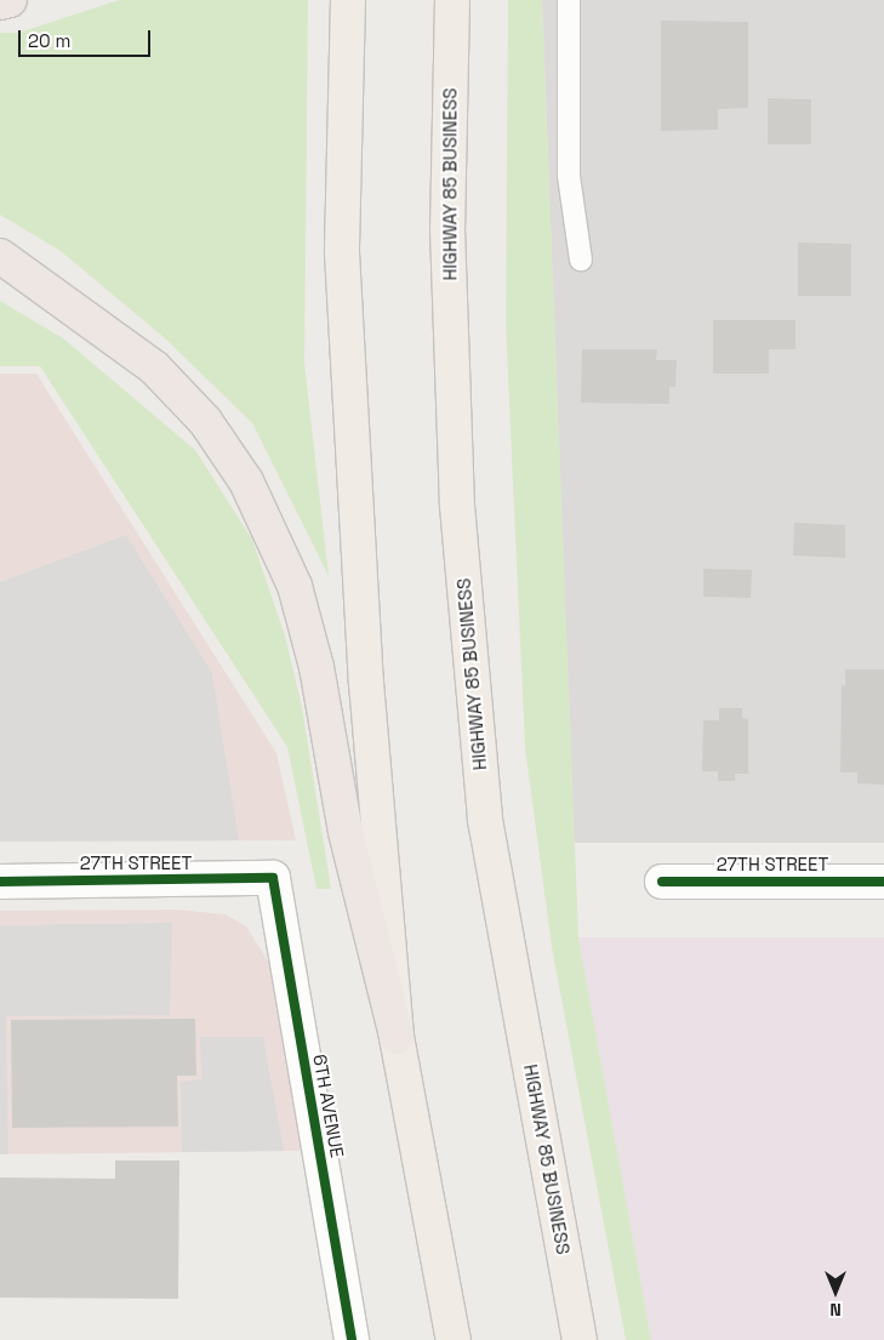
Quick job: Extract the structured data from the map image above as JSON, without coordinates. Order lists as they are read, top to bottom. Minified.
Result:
{"streets":{"main road":["HIGHWAY 85 BUSINESS"],"street":["27TH STREET","6TH AVENUE"]},"crossings":[["27TH STREET","6TH AVENUE"]],"scale_bar":"20 m","north":"bottom"}
